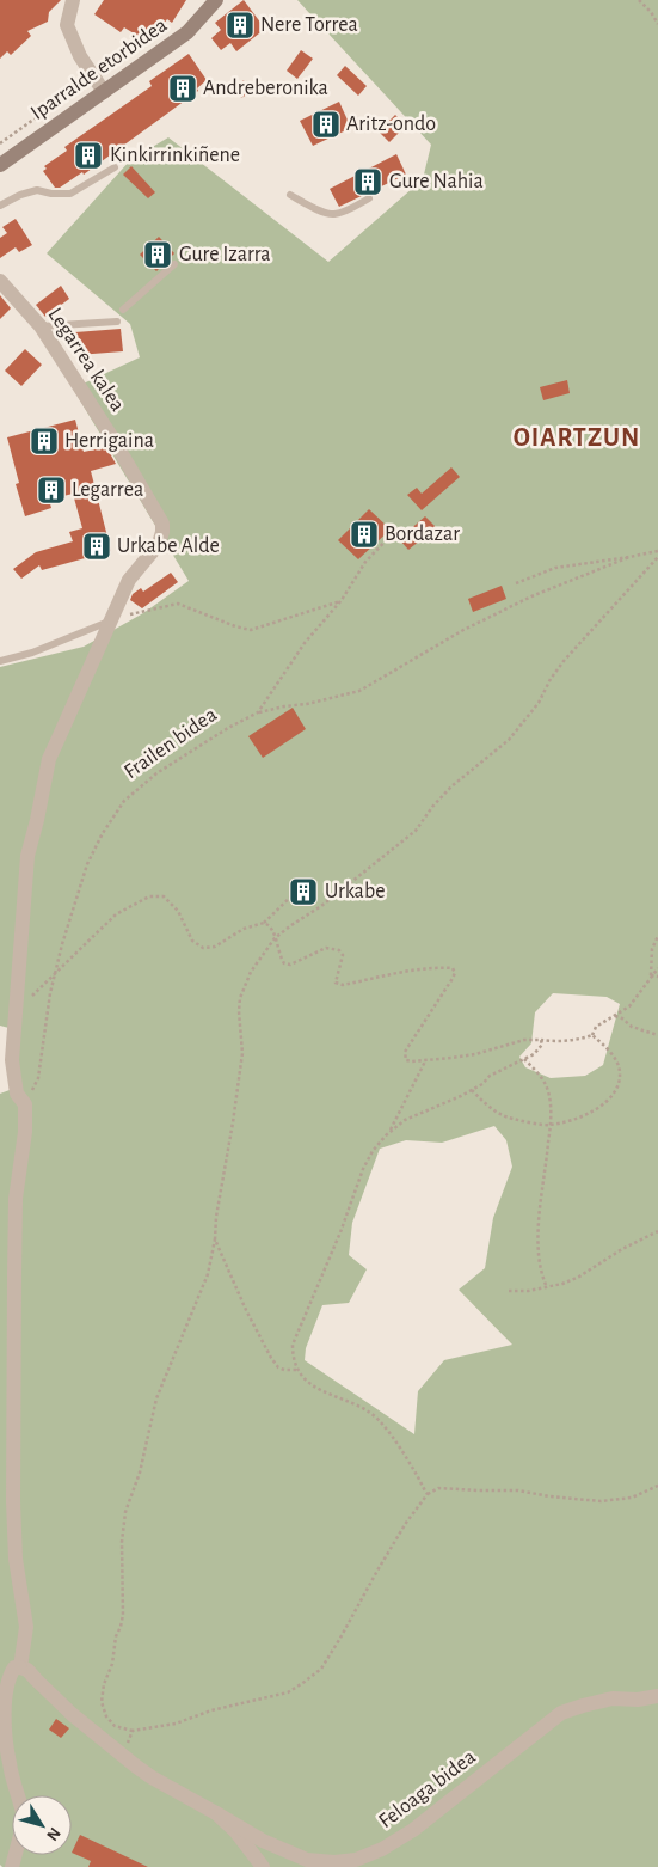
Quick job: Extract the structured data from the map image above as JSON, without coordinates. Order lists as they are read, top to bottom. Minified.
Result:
{"streets":{"main road":["Iparralde etorbidea"],"street":["Legarrea kalea","Feloaga bidea"],"path":["Frailen bidea"]},"districts":["OIARTZUN"],"places":{"building":["Nere Torrea","Andreberonika","Aritz-ondo","Kinkirrinkiñene","Gure Nahia","Gure Izarra","Herrigaina","Legarrea","Bordazar","Urkabe Alde","Urkabe"]},"north":"bottom right"}
